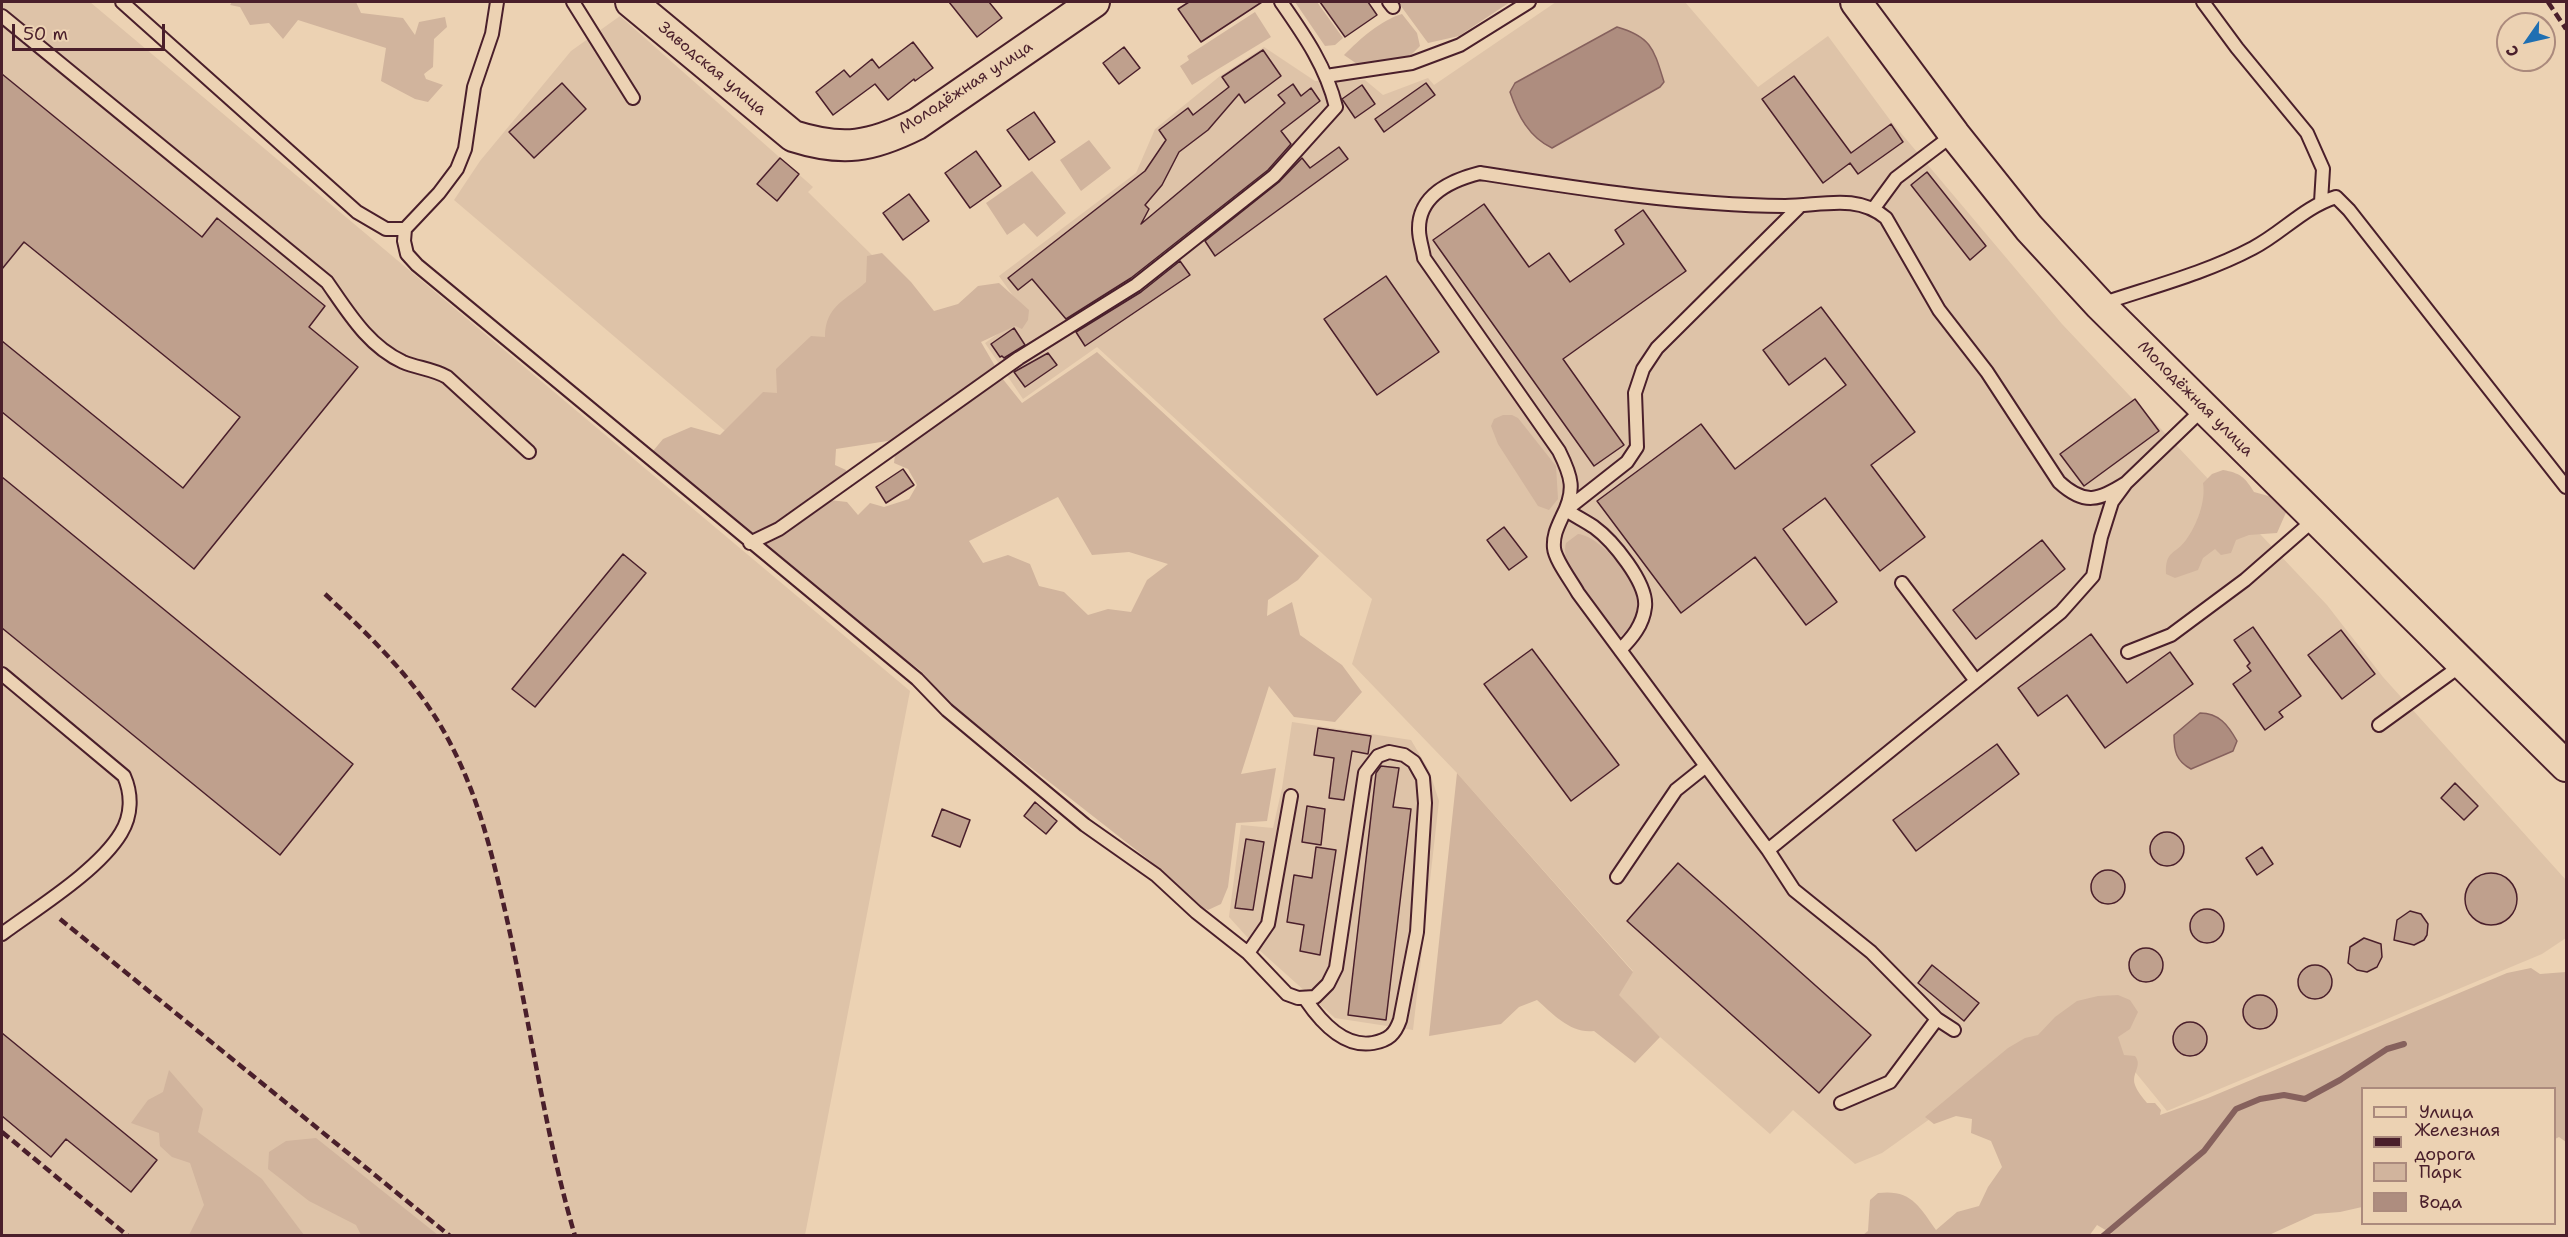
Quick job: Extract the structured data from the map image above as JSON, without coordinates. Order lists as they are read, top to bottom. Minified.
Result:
{"streets":{"street":["Заводская улица","Молодёжная улица"]},"crossings":[["Заводская улица","Молодёжная улица"]],"legend":["Улица","Железная дорога","Парк","Вода"],"scale_bar":"50 m","north":"bottom left"}
